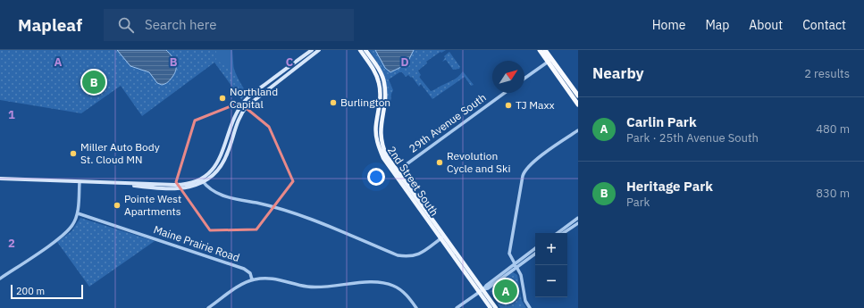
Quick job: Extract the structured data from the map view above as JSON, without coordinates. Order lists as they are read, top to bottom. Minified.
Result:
{"streets":{"main road":["2nd Street South"],"street":["29th Avenue South","Maine Prairie Road"]},"crossings":[["29th Avenue South","2nd Street South"]],"places":["Northland Capital","Burlington","TJ Maxx","Miller Auto Body St. Cloud MN","Revolution Cycle and Ski","Pointe West Apartments"],"scale_bar":"200 m","north":"top right","page":{"header":"Mapleaf","search":"Search here","nav":["Home","Map","About","Contact"],"heading":["Nearby","2 results"],"pins":["B","A"],"list":[{"mark":"A","name":"Carlin Park","note":"Park · 25th Avenue South","value":"480 m"},{"mark":"B","name":"Heritage Park","note":"Park","value":"830 m"}],"map_buttons":["+","−"],"scale":"200 m"},"grid":{"columns":["A","B","C","D"],"rows":["1","2"]}}
